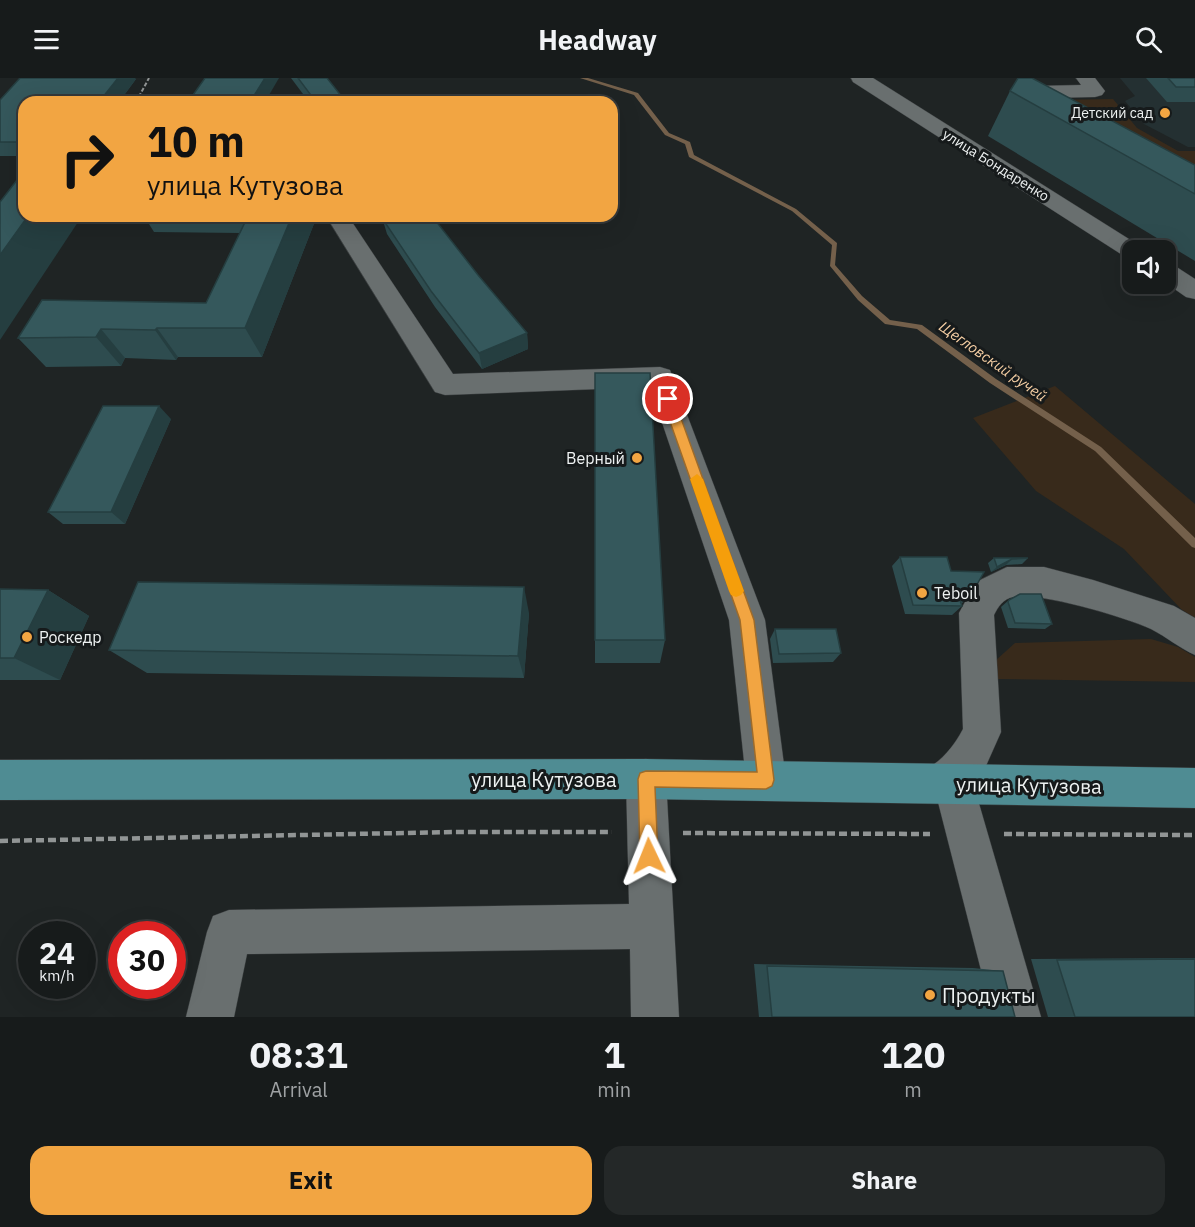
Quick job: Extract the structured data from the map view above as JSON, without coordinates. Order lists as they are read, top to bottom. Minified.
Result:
{"streets":{"main road":["улица Кутузова"],"street":["улица Бондаренко"]},"water":["Щегловский ручей"],"places":["Детский сад","Верный","Teboil","Роскедр","Продукты"],"page":{"header":"Headway","turn":["10 m","улица Кутузова"],"speed":"24 km/h","limit":"30","eta":["08:31","Arrival","1","min","120","m"],"buttons":["Exit","Share"]}}
